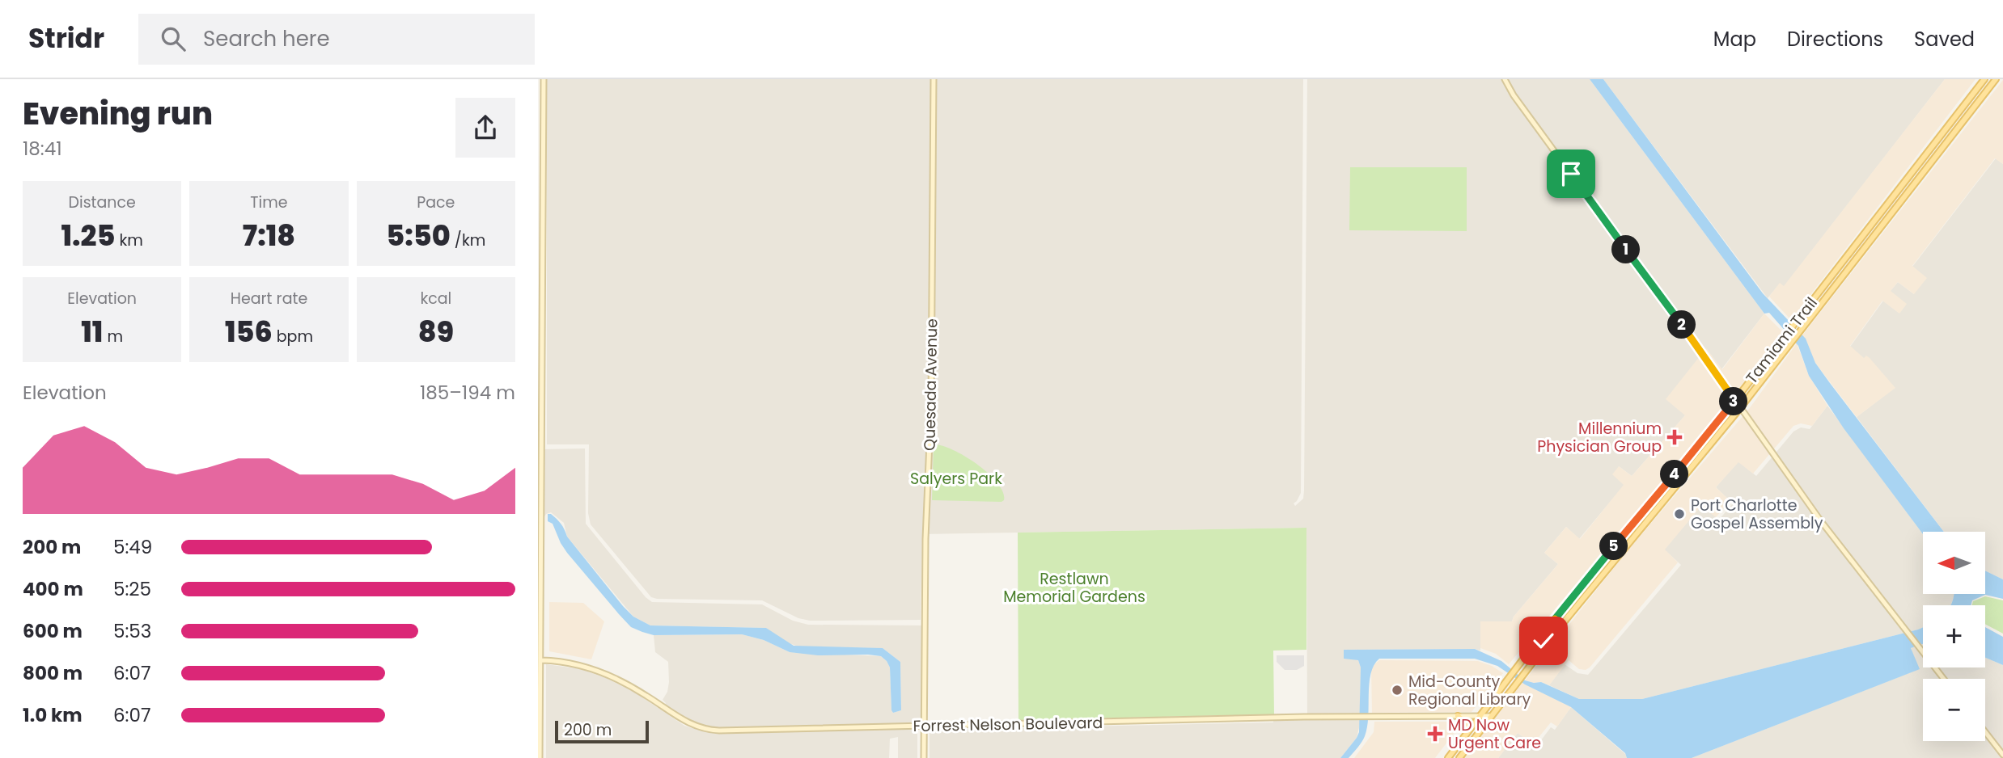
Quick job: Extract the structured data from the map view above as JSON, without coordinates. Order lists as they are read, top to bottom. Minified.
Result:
{"streets":{"main road":["Tamiami Trail"],"street":["Quesada Avenue","Forrest Nelson Boulevard"]},"crossings":[["Tamiami Trail","Forrest Nelson Boulevard"],["Quesada Avenue","Forrest Nelson Boulevard"]],"parks":["Salyers Park","Restlawn Memorial Gardens"],"places":{"health":["Millennium Physician Group","MD Now Urgent Care"],"other":["Port Charlotte Gospel Assembly","Mid-County Regional Library"]},"scale_bar":"200 m","north":"left","page":{"header":"Stridr","search":"Search here","nav":["Map","Directions","Saved"],"heading":["Evening run","18:41"],"stats":[["Distance","1.25 km"],["Time","7:18"],["Pace","5:50 /km"],["Elevation","11 m"],["Heart rate","156 bpm"],["kcal","89"]],"pins":["1","2","3","4","5"],"chart":["Elevation","185–194 m"],"list":[{"name":"200 m","note":"5:49"},{"name":"400 m","note":"5:25"},{"name":"600 m","note":"5:53"},{"name":"800 m","note":"6:07"},{"name":"1.0 km","note":"6:07"}],"map_buttons":["+","−"],"scale":"200 m"}}
